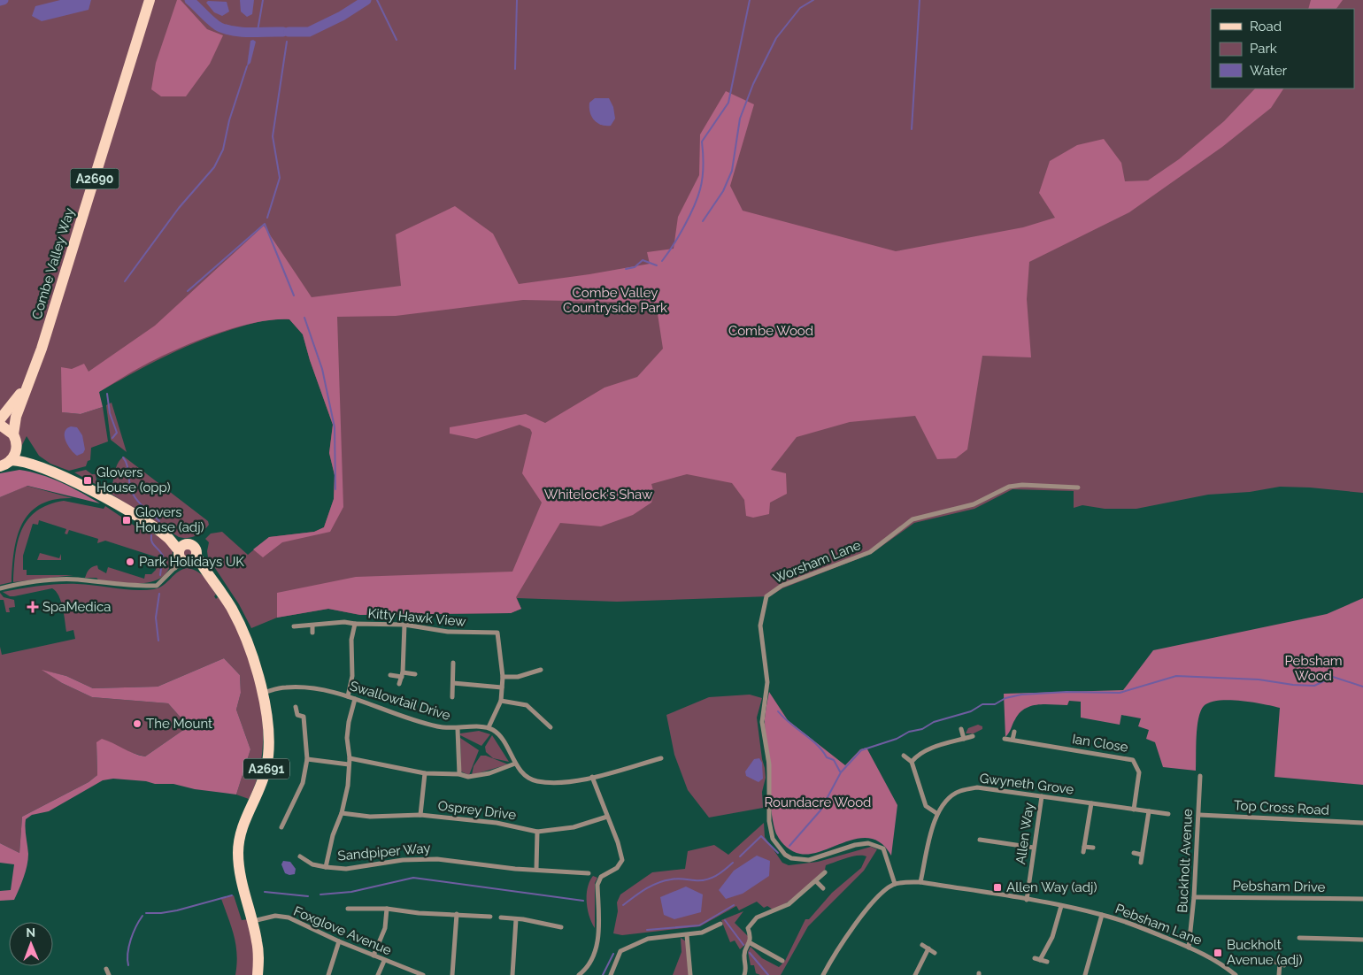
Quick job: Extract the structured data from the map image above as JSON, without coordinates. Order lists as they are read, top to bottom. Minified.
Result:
{"streets":{"main road":["A2690","Combe Valley Way","A2691"],"street":["Worsham Lane","Kitty Hawk View","Swallowtail Drive","Ian Close","Gwyneth Grove","Top Cross Road","Osprey Drive","Allen Way","Sandpiper Way","Buckholt Avenue","Pebsham Drive","Pebsham Lane","Foxglove Avenue"]},"crossings":[["Combe Valley Way","A2691"],["Worsham Lane","Pebsham Lane"],["Kitty Hawk View","Swallowtail Drive"],["Swallowtail Drive","A2691"],["Swallowtail Drive","Sandpiper Way"],["Ian Close","Gwyneth Grove"],["A2691","Foxglove Avenue"],["Gwyneth Grove","Allen Way"],["Gwyneth Grove","Pebsham Lane"],["Top Cross Road","Buckholt Avenue"],["Osprey Drive","Sandpiper Way"],["Allen Way","Pebsham Lane"],["Buckholt Avenue","Pebsham Drive"],["Buckholt Avenue","Pebsham Lane"]],"parks":["Combe Valley Countryside Park","Combe Wood","Whitelock's Shaw","Pebsham Wood","Roundacre Wood"],"places":{"transit":["Glovers House (opp)","Glovers House (adj)","Allen Way (adj)","Buckholt Avenue (adj)"],"other":["Park Holidays UK","The Mount"],"health":["SpaMedica"]},"legend":["Road","Park","Water"],"north":"top"}
